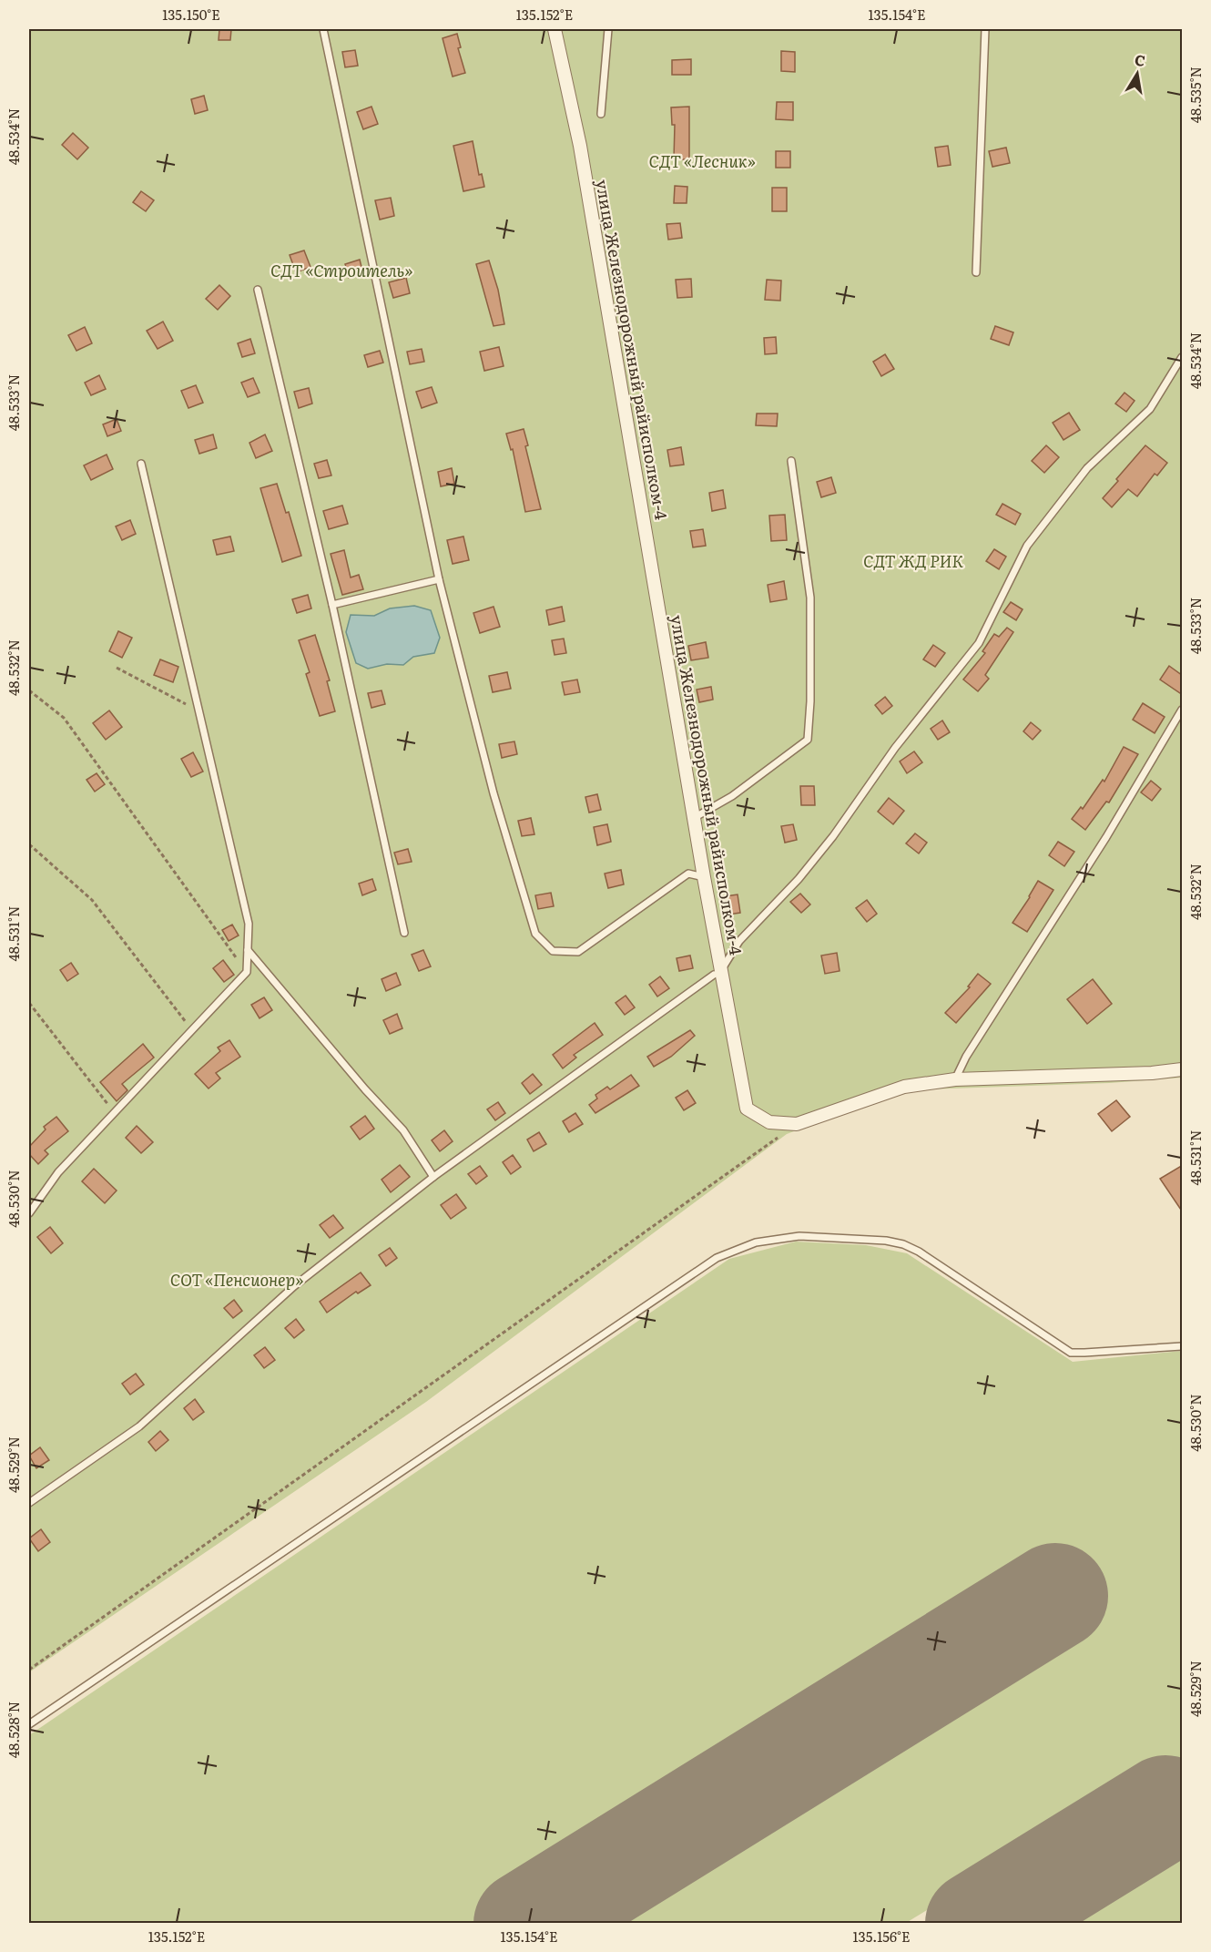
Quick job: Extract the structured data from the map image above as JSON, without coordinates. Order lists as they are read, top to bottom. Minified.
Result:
{"streets":{"street":["улица Железнодорожный райисполком-4"]},"parks":["СДТ «Лесник»","СДТ «Строитель»","СДТ ЖД РИК","СОТ «Пенсионер»"],"north":"top","coordinates":["135.150°E","135.152°E","135.154°E","48.535°N","48.534°N","48.533°N","48.532°N","48.531°N","48.530°N","48.529°N","48.528°N","135.156°E"]}
